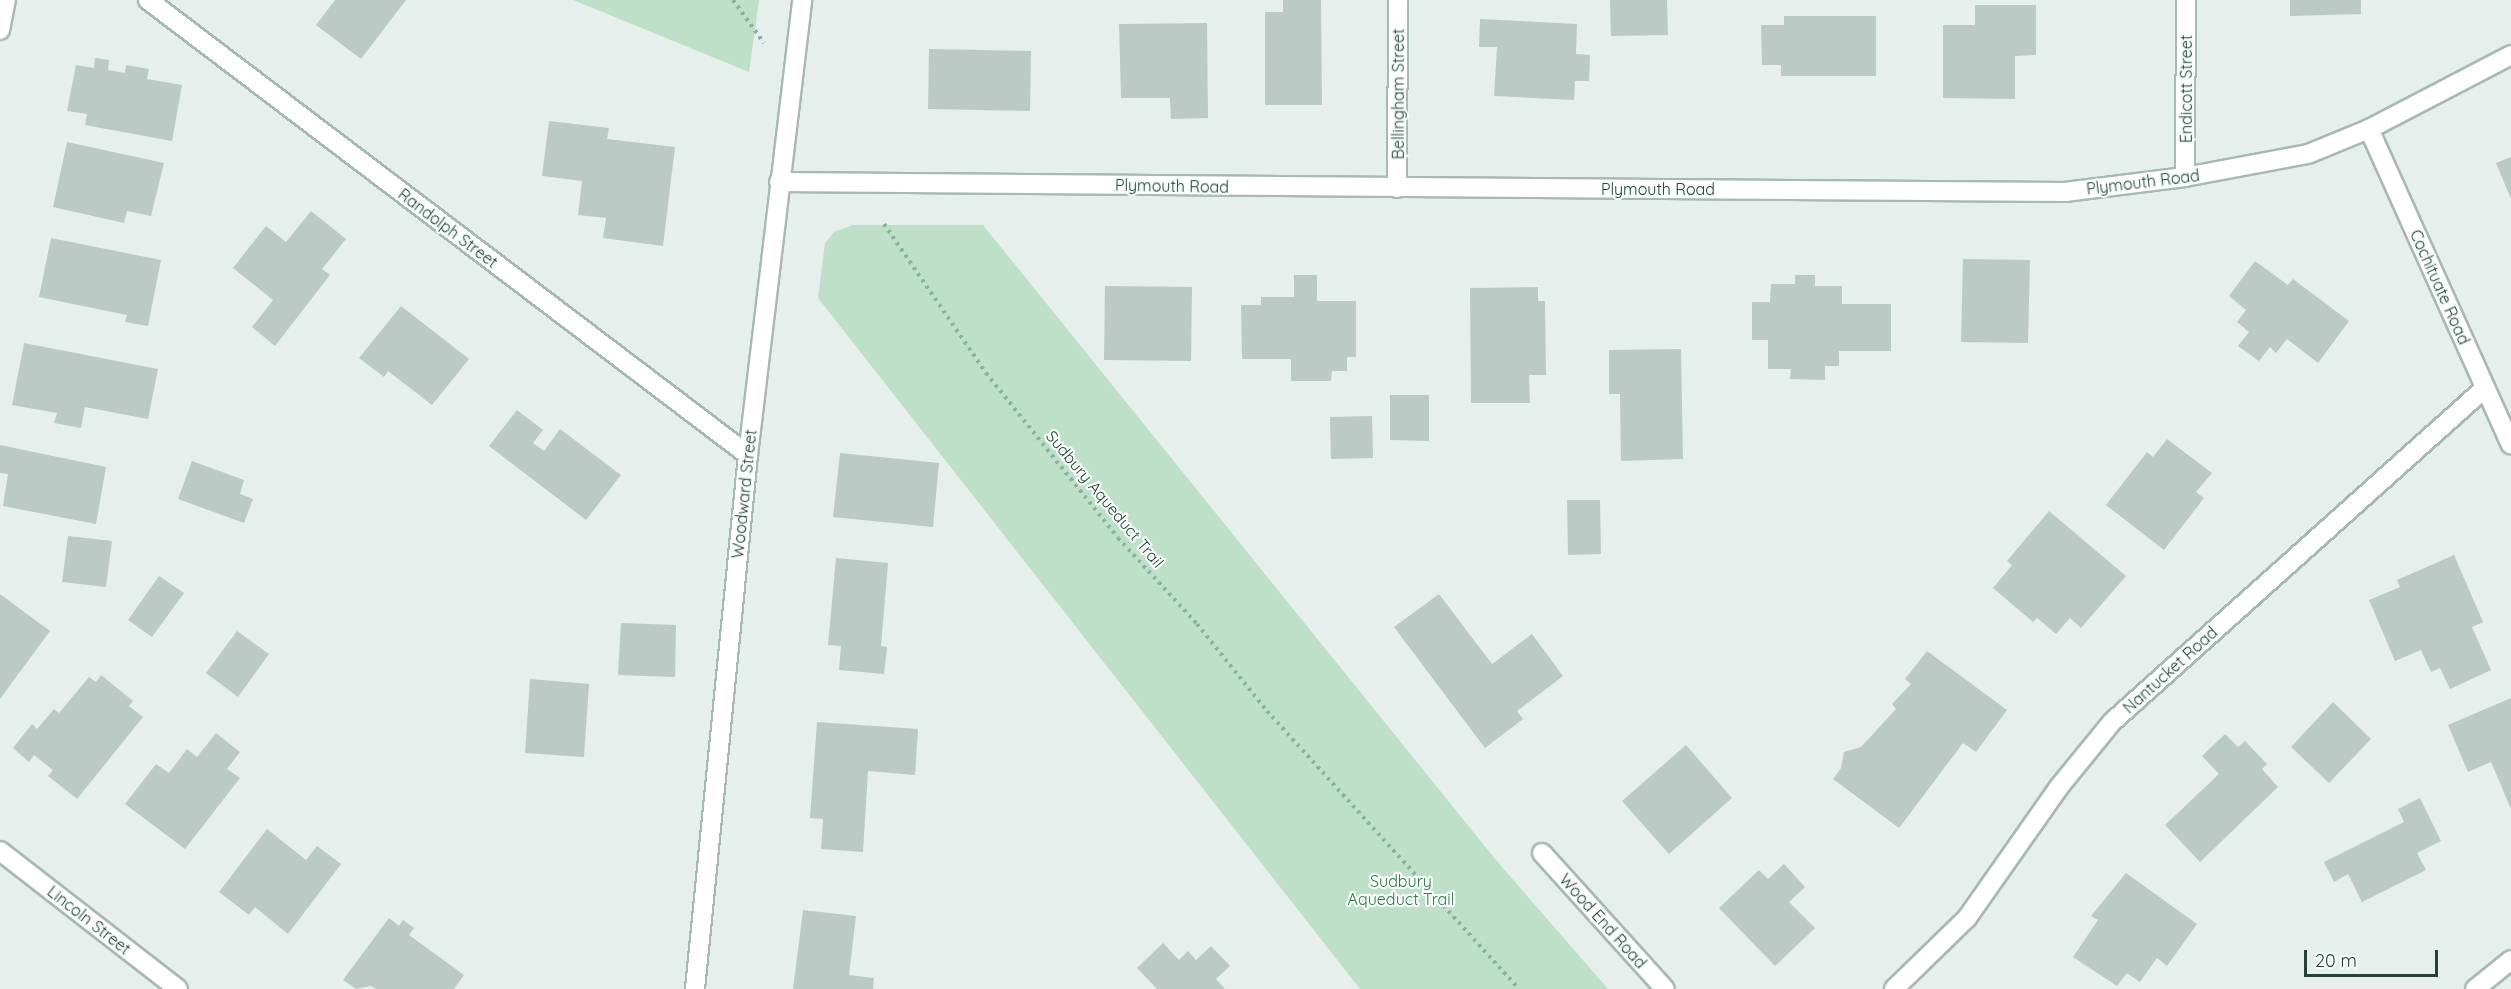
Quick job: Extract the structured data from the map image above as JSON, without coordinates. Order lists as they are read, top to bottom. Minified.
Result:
{"streets":{"street":["Endicott Street","Bellingham Street","Plymouth Road","Randolph Street","Cochituate Road","Woodward Street","Nantucket Road","Lincoln Street","Wood End Road"],"path":["Sudbury Aqueduct Trail"]},"crossings":[["Endicott Street","Plymouth Road"],["Bellingham Street","Plymouth Road"],["Plymouth Road","Cochituate Road"],["Plymouth Road","Woodward Street"],["Randolph Street","Woodward Street"],["Cochituate Road","Nantucket Road"]],"parks":["Sudbury Aqueduct Trail"],"scale_bar":"20 m"}
